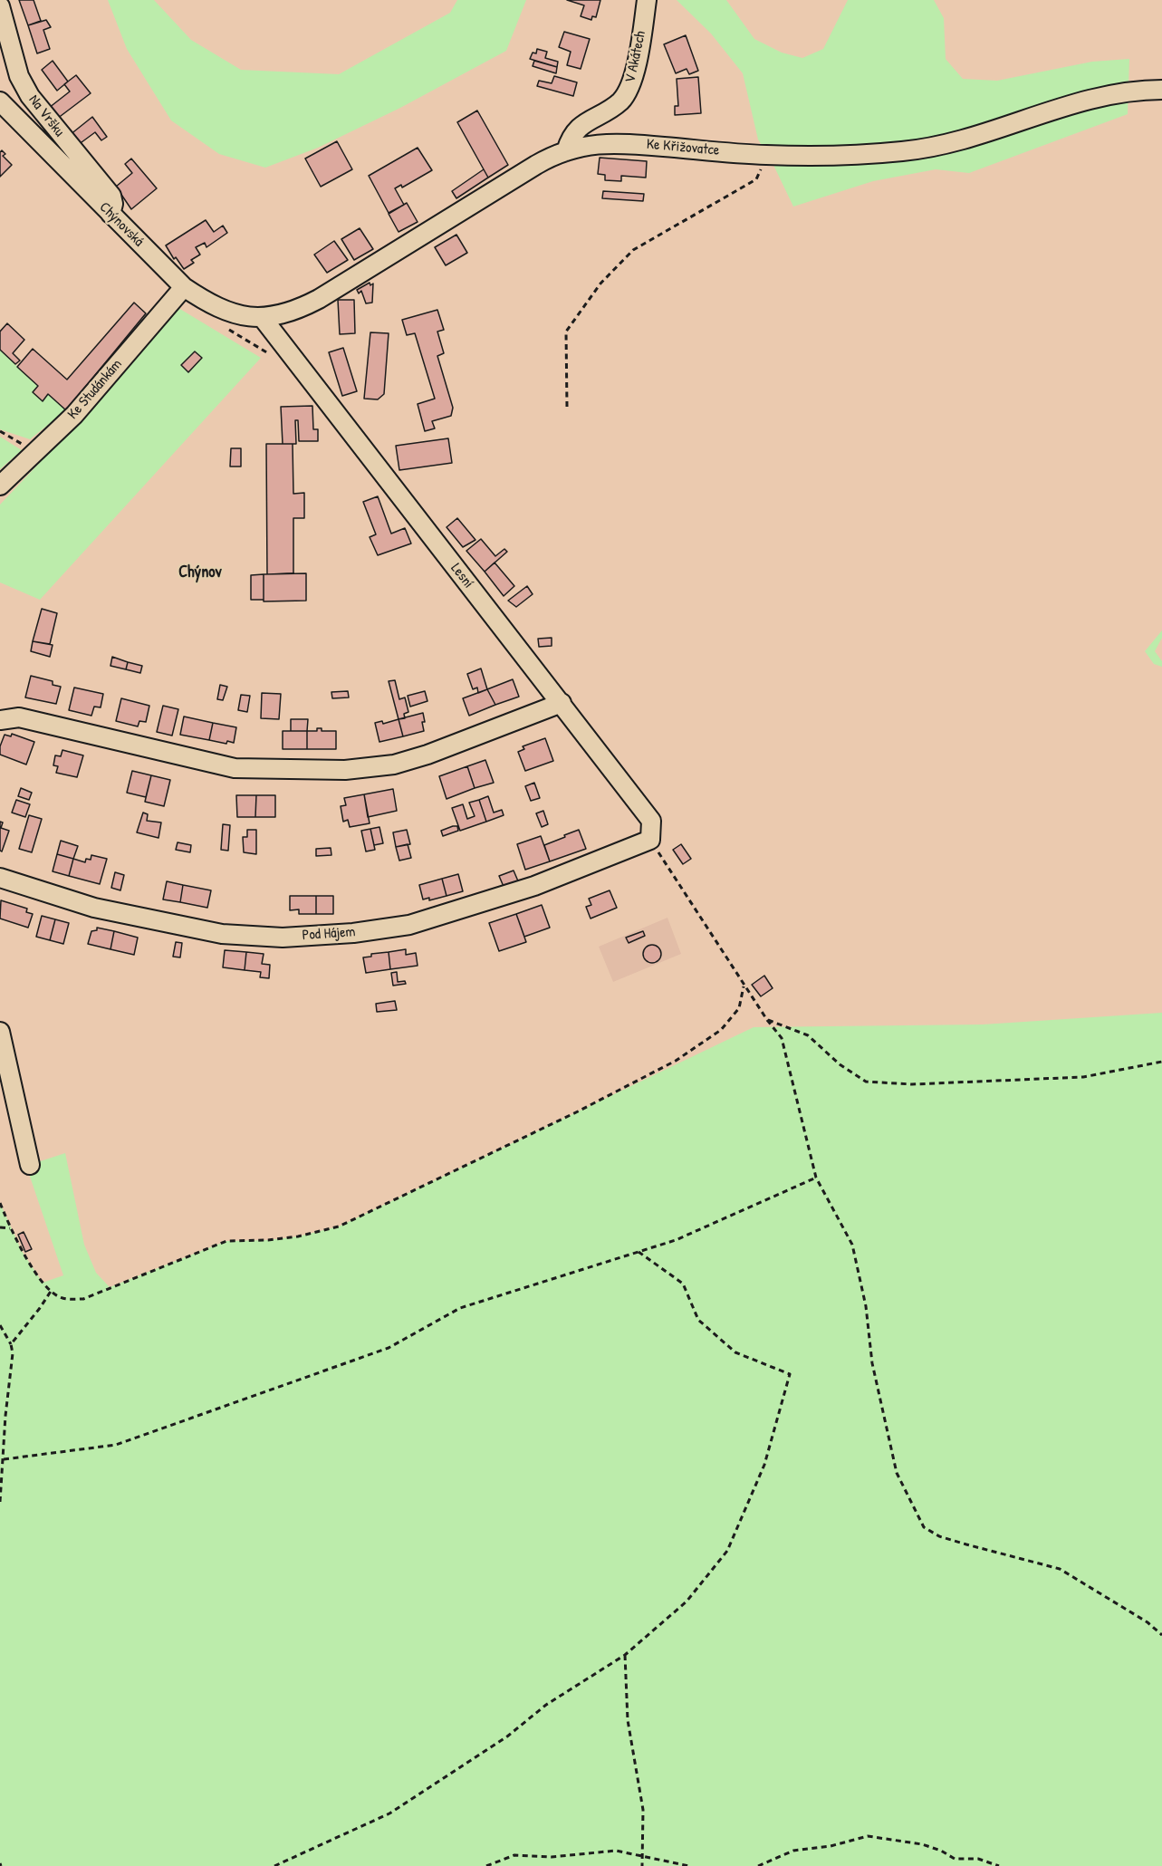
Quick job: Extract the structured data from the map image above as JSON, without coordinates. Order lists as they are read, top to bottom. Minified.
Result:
{"streets":{"street":["V Akátech","Na Vršku","Ke Křižovatce","Chýnovská","Ke Studánkám","Lesní","Pod Hájem"]},"crossings":[["V Akátech","Ke Křižovatce"],["Na Vršku","Chýnovská"],["Ke Křižovatce","Chýnovská"],["Ke Křižovatce","Lesní"],["Chýnovská","Ke Studánkám"],["Chýnovská","Lesní"],["Lesní","Pod Hájem"]],"districts":["Chýnov"]}
